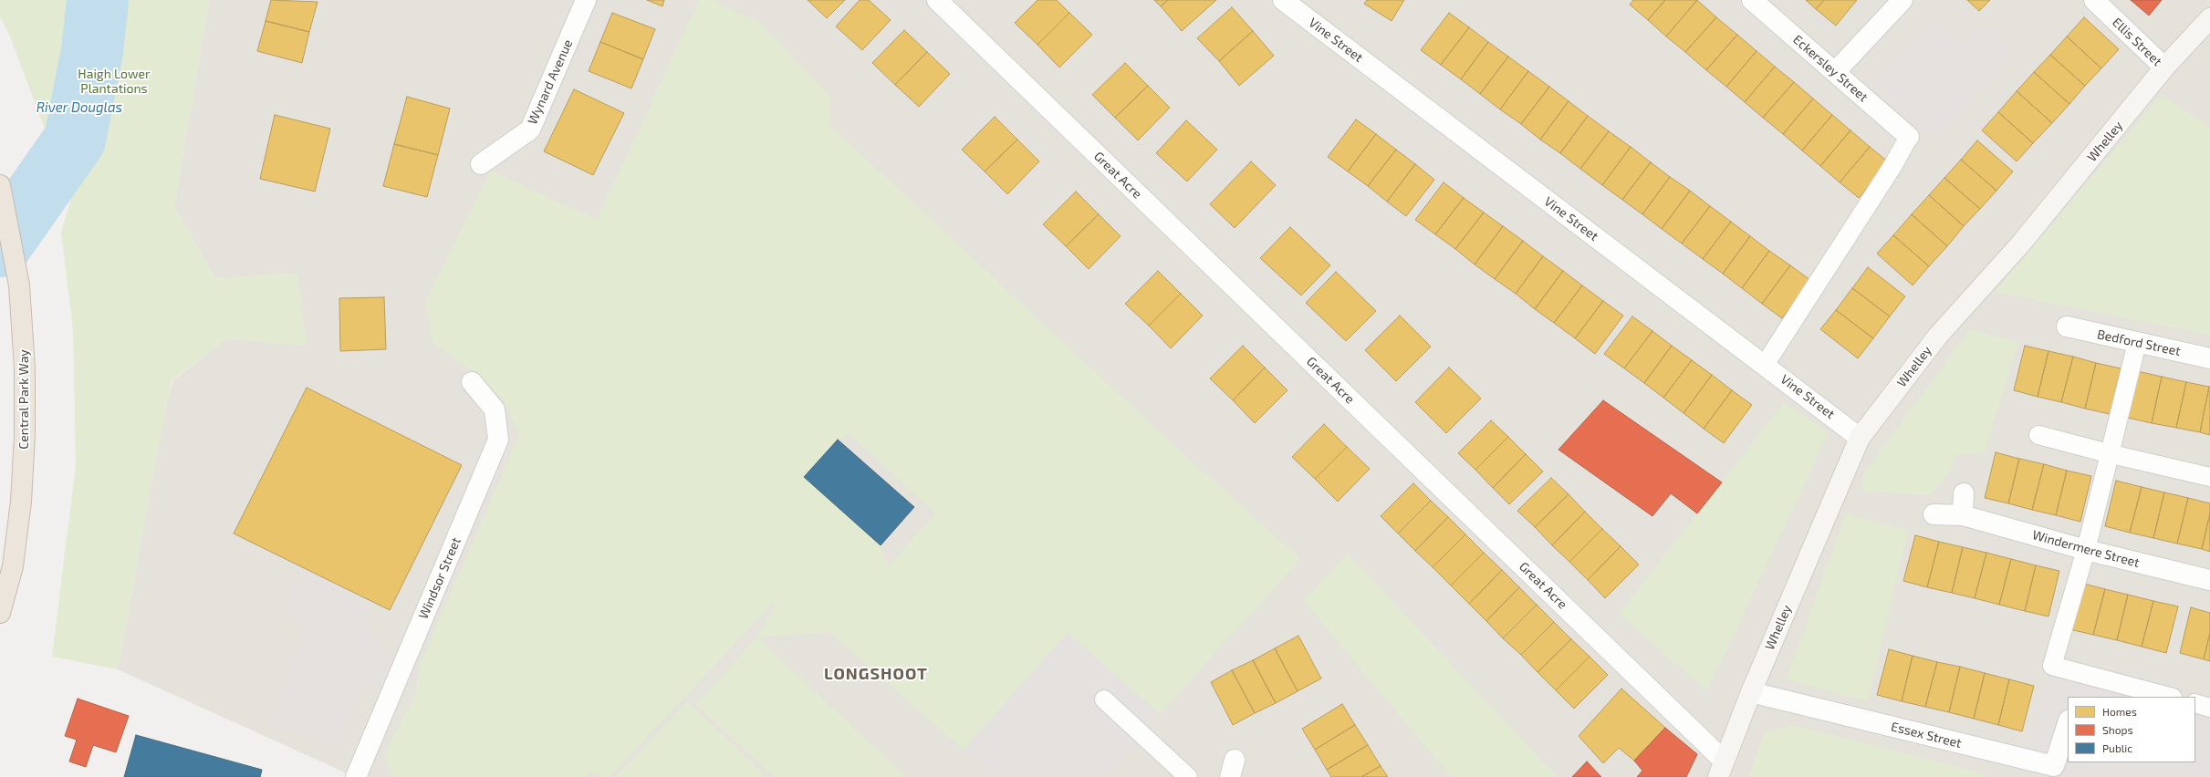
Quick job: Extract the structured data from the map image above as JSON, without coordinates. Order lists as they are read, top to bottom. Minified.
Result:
{"streets":{"highway":["Central Park Way"],"main road":["Whelley"],"street":["Vine Street","Ellis Street","Eckersley Street","Wynard Avenue","Great Acre","Bedford Street","Windermere Street","Windsor Street","Essex Street"]},"crossings":[["Vine Street","Whelley"],["Ellis Street","Whelley"],["Whelley","Great Acre"],["Whelley","Essex Street"]],"districts":["LONGSHOOT"],"water":["River Douglas"],"parks":["Haigh Lower Plantations"],"legend":["Homes","Shops","Public"]}
